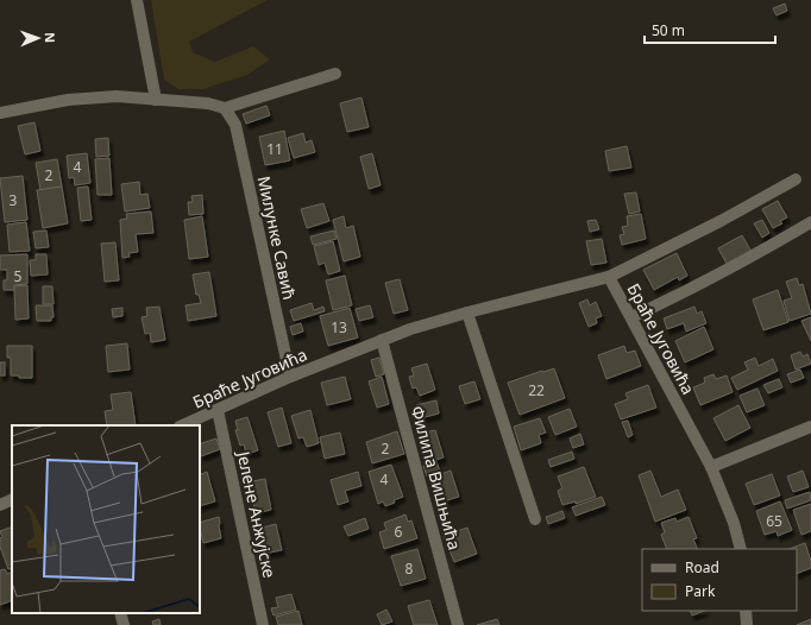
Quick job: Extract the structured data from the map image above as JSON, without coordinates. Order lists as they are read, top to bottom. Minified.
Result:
{"streets":{"street":["Милунке Савић","Браће Југовића","Филипа Вишњића","Јелене Анжујске"]},"crossings":[["Милунке Савић","Браће Југовића"],["Браће Југовића","Филипа Вишњића"],["Браће Југовића","Јелене Анжујске"]],"house_numbers":["11","4","2","3","5","13","22","2","4","65","6","8"],"legend":["Road","Park"],"scale_bar":"50 m","north":"right"}
